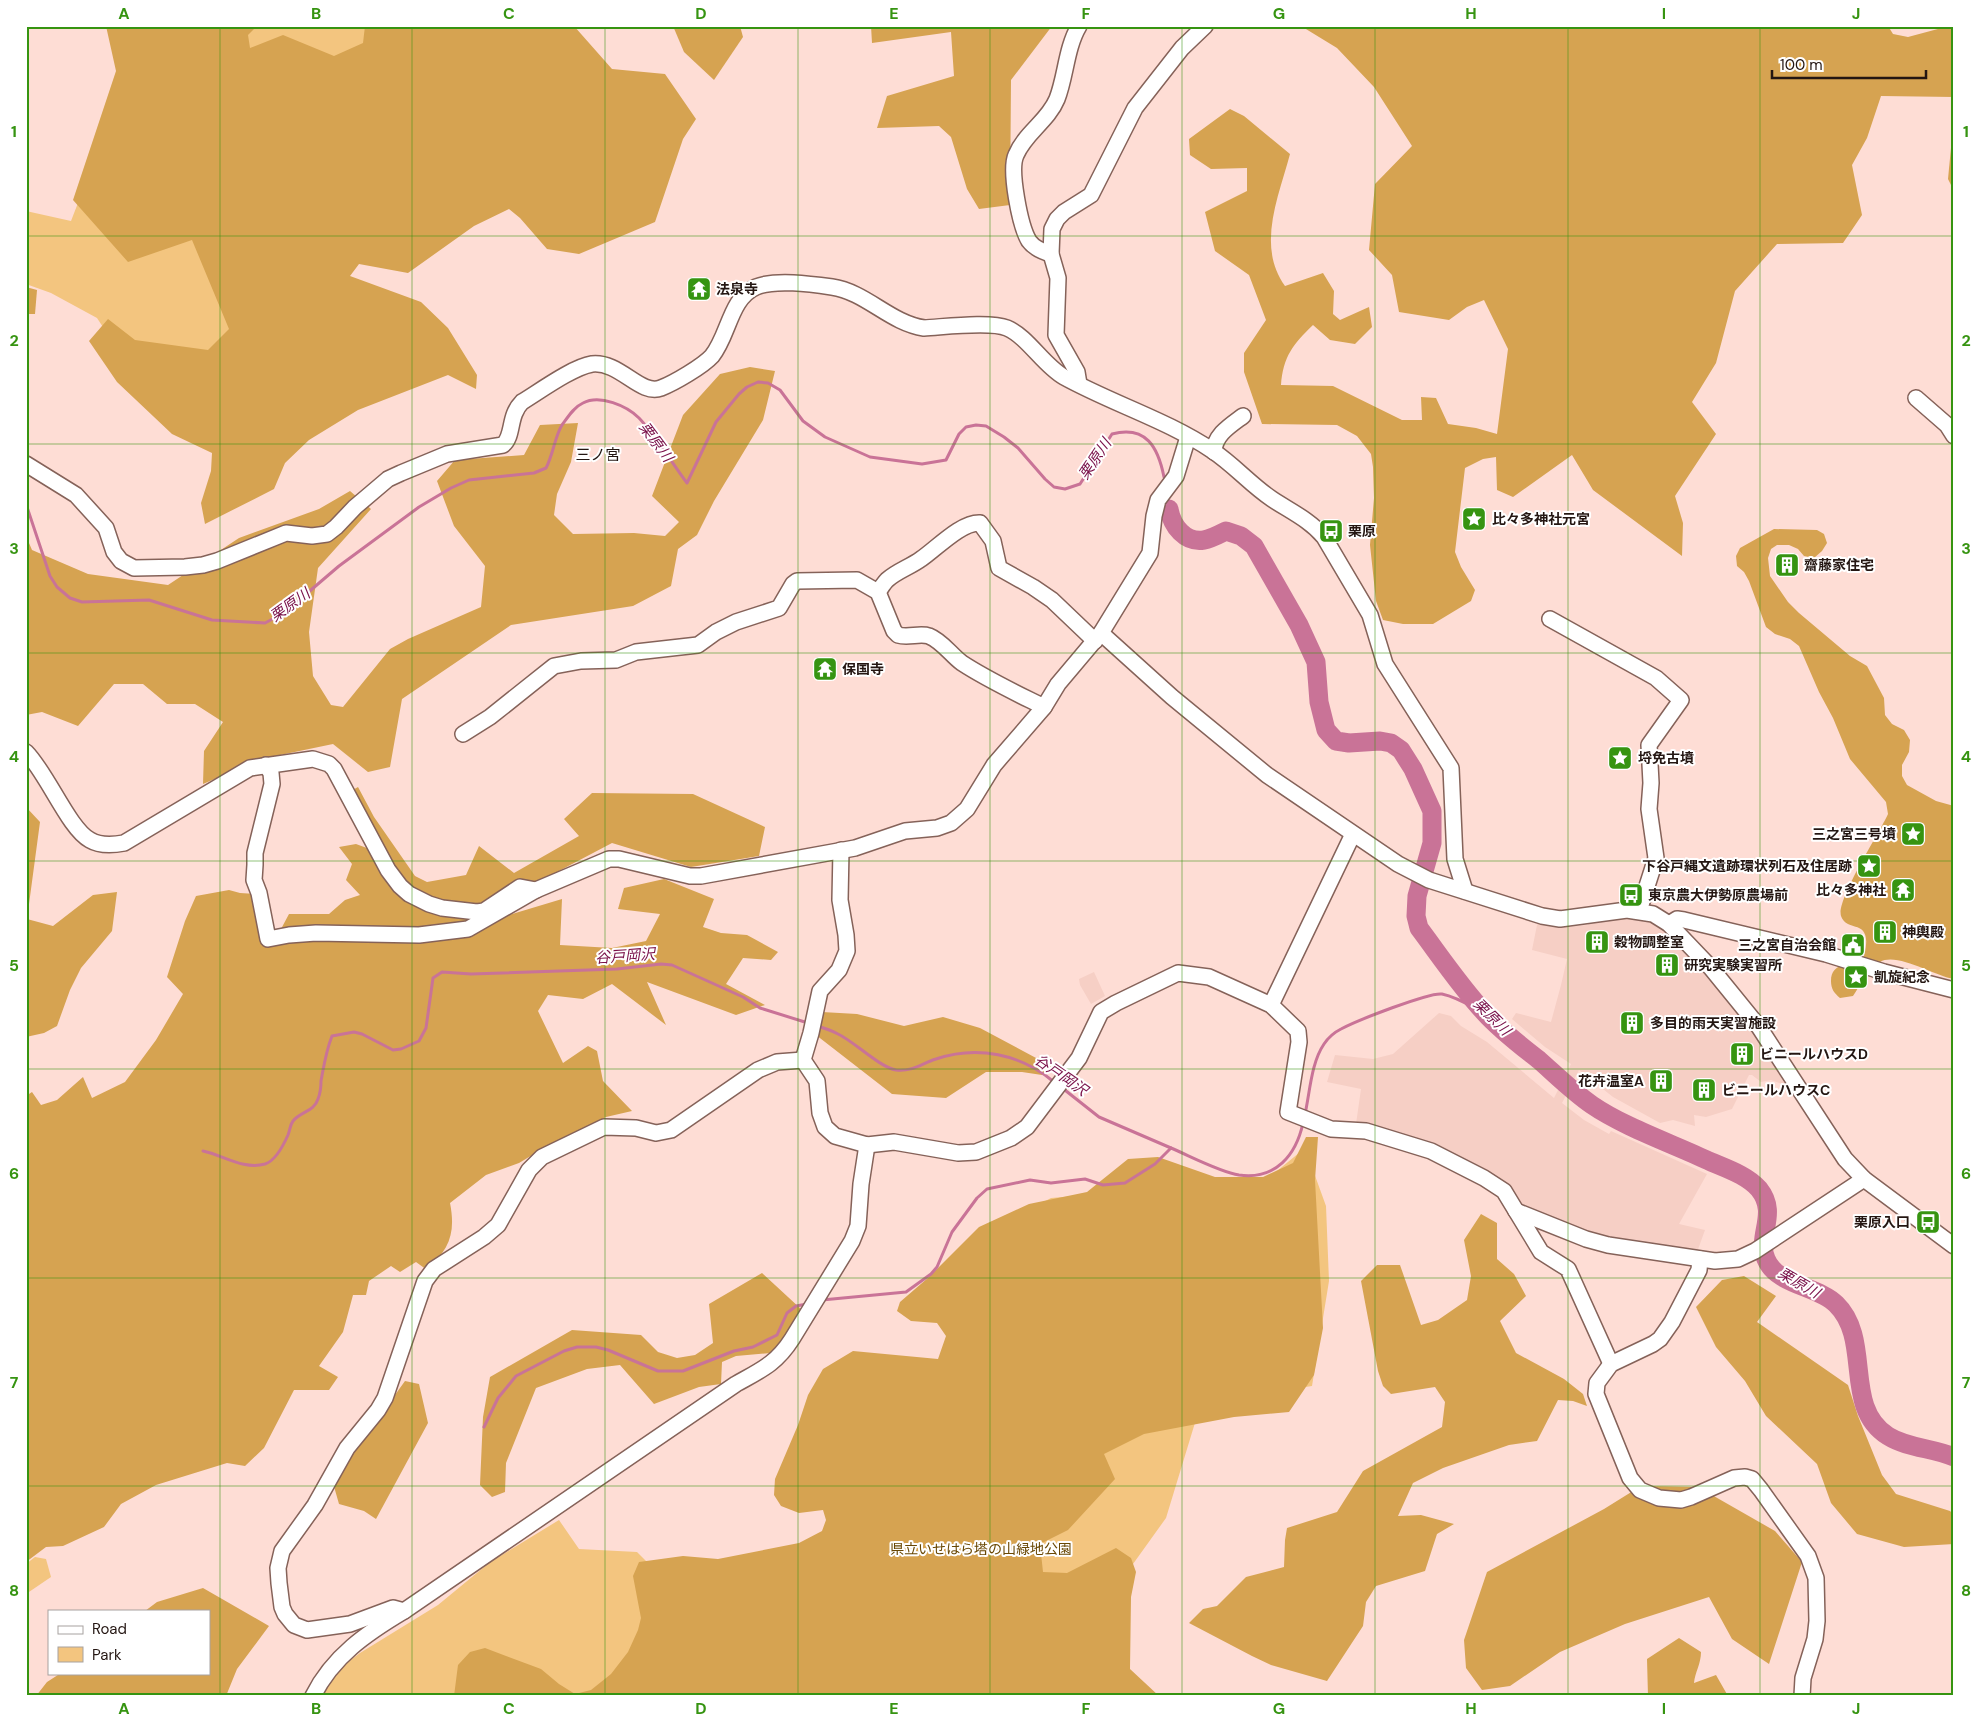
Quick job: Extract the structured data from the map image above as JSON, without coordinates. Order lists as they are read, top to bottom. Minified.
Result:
{"districts":["三ノ宮"],"water":["栗原川","谷戸岡沢"],"parks":["県立いせはら塔の山緑地公園"],"places":{"temple":["法泉寺","保国寺","比々多神社"],"place":["比々多神社元宮","埒免古墳","三之宮三号墳","下谷戸縄文遺跡環状列石及住居跡","凱旋紀念"],"bus stop":["栗原","東京農大伊勢原農場前","栗原入口"],"building":["齋藤家住宅","神輿殿","穀物調整室","研究実験実習所","多目的雨天実習施設","ビニールハウスD","花卉温室A","ビニールハウスC"],"public building":["三之宮自治会館"]},"legend":["Road","Park"],"scale_bar":"100 m","grid":{"columns":["A","B","C","D","E","F","G","H","I","J"],"rows":["1","2","3","4","5","6","7","8"]}}
